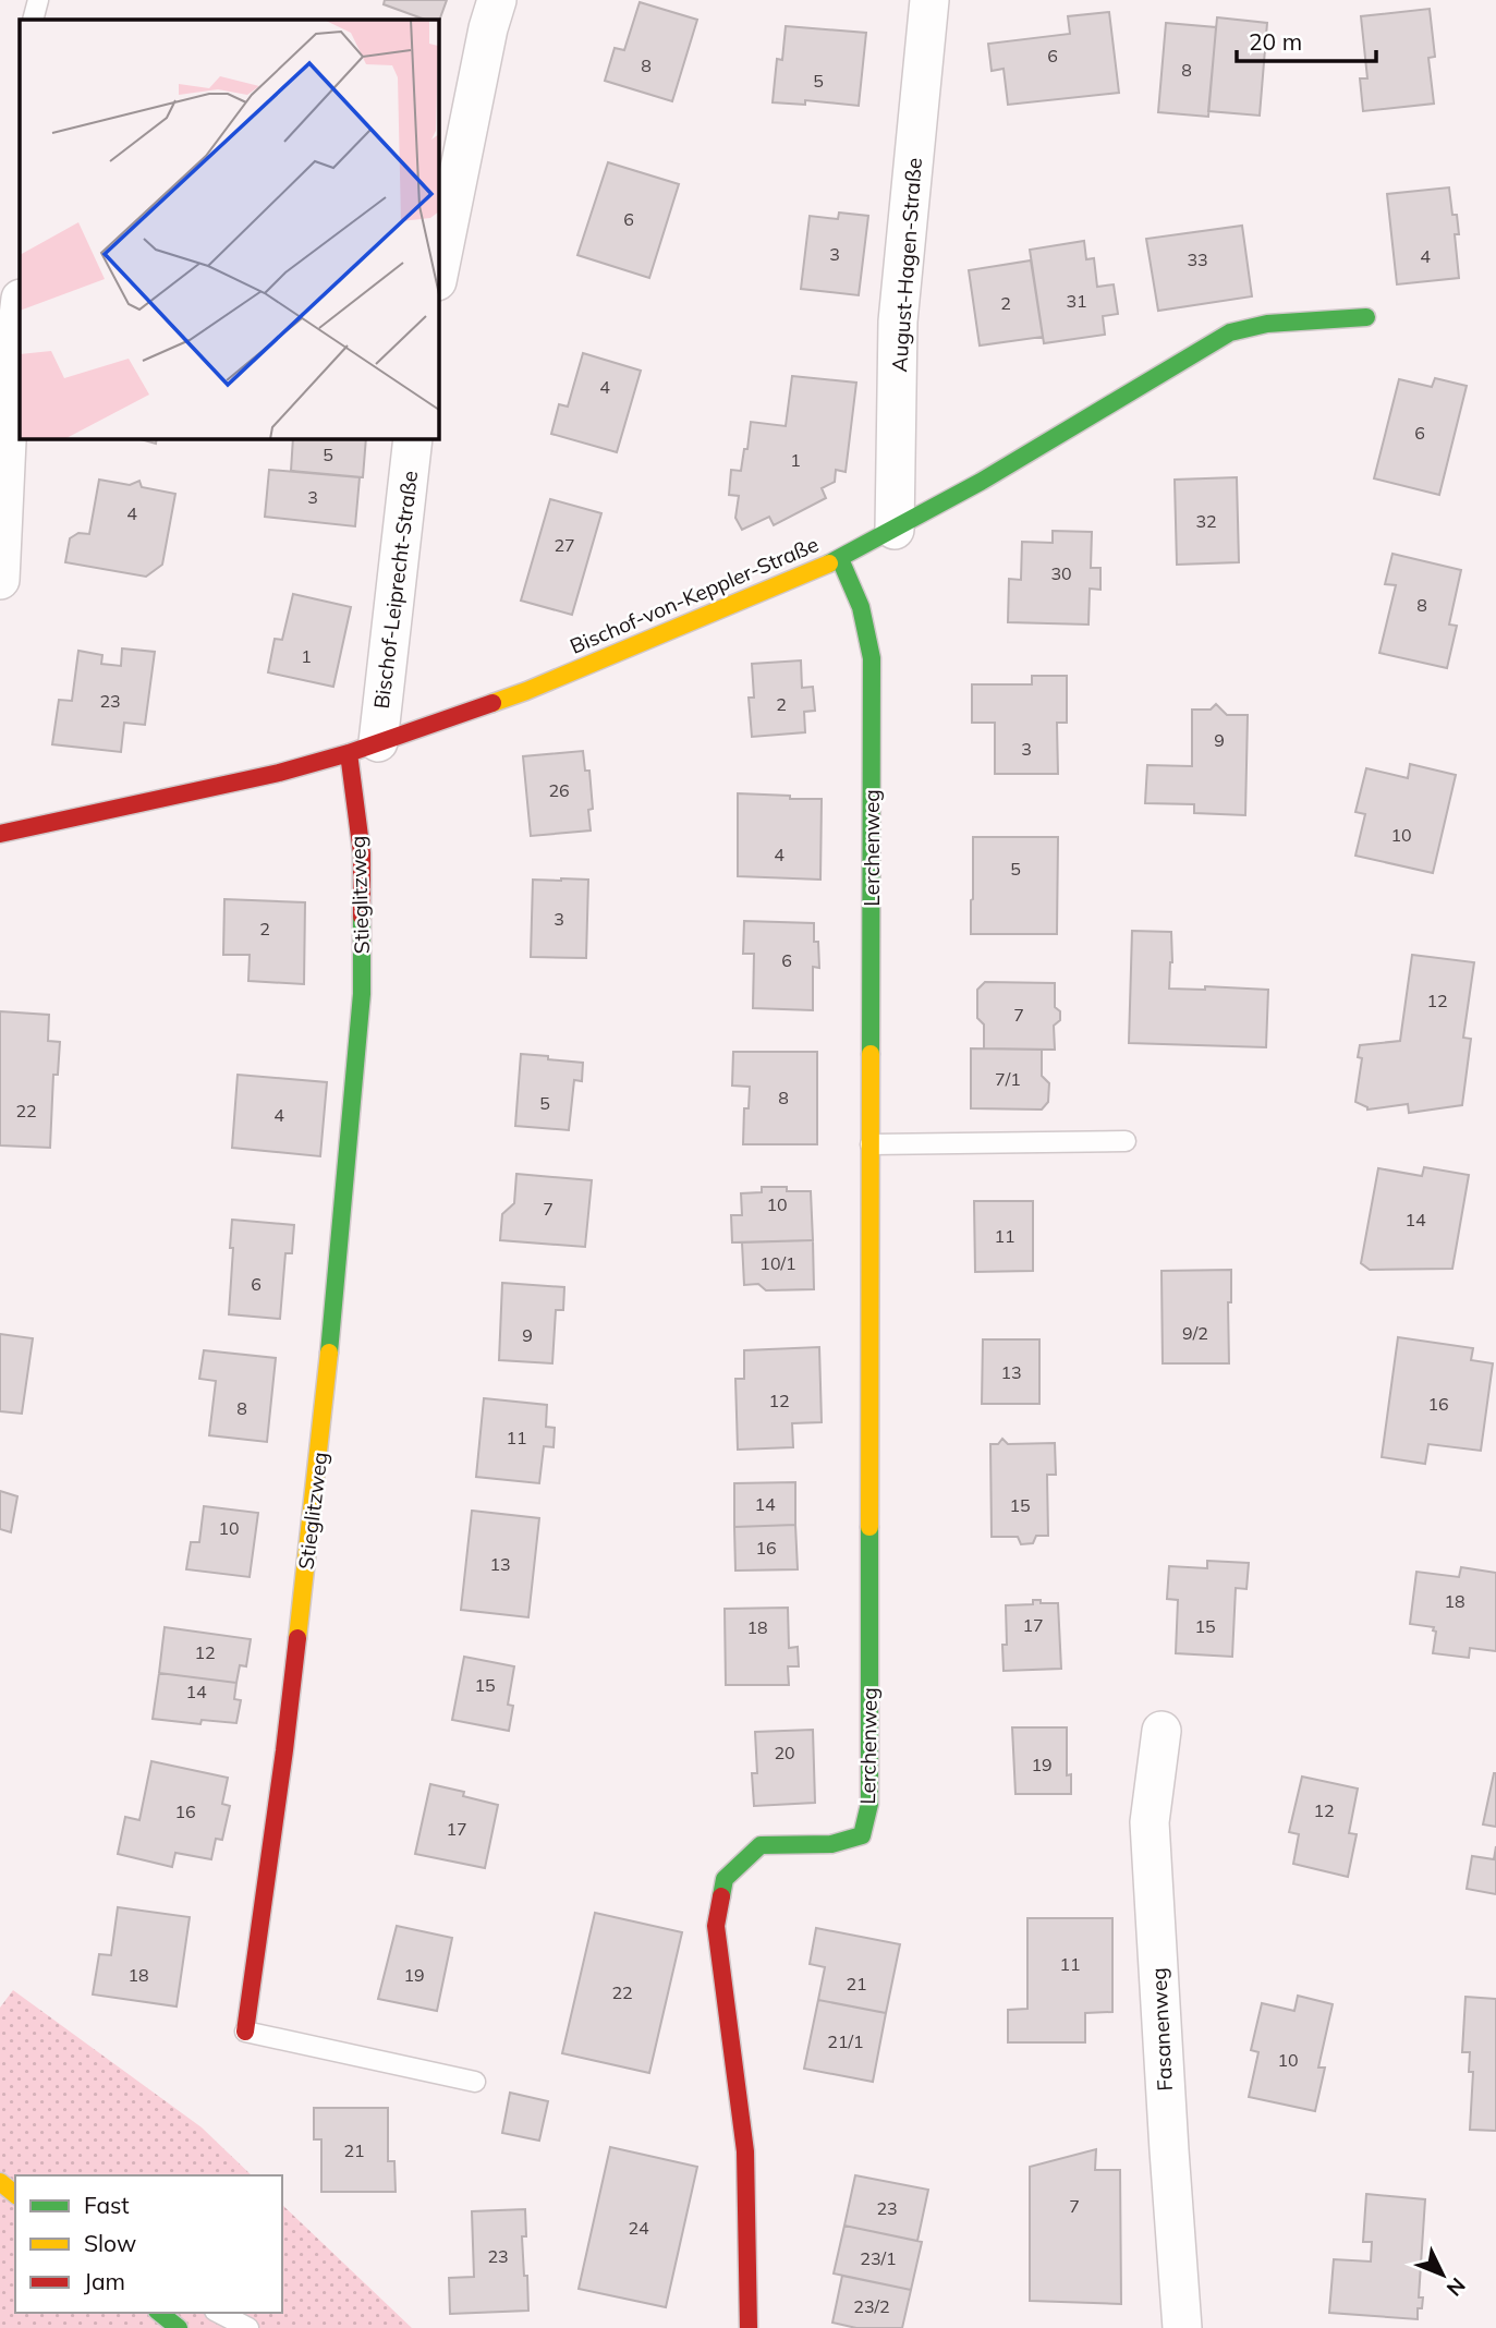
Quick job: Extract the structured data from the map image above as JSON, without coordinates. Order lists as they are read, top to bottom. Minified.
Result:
{"streets":{"street":["August-Hagen-Straße","Bischof-Leiprecht-Straße","Bischof-von-Keppler-Straße","Lerchenweg","Stieglitzweg","Fasanenweg"]},"crossings":[["August-Hagen-Straße","Bischof-von-Keppler-Straße"],["Bischof-Leiprecht-Straße","Bischof-von-Keppler-Straße"],["Bischof-Leiprecht-Straße","Stieglitzweg"],["Bischof-von-Keppler-Straße","Lerchenweg"],["Bischof-von-Keppler-Straße","Stieglitzweg"]],"house_numbers":["6","8","8","5","6","3","4","33","31","2","4","6","5","1","3","4","32","27","30","8","1","23","2","9","3","26","10","4","5","3","2","6","12","7","7/1","8","5","22","4","10","7","14","11","10/1","6","9/2","9","13","12","16","8","11","14","15","10","16","13","18","17","15","18","12","15","14","20","19","12","16","17","11","18","19","21","22","21/1","10","21","7","23","24","23","23/1","23/2"],"legend":["Fast","Slow","Jam"],"scale_bar":"20 m","north":"bottom right"}
